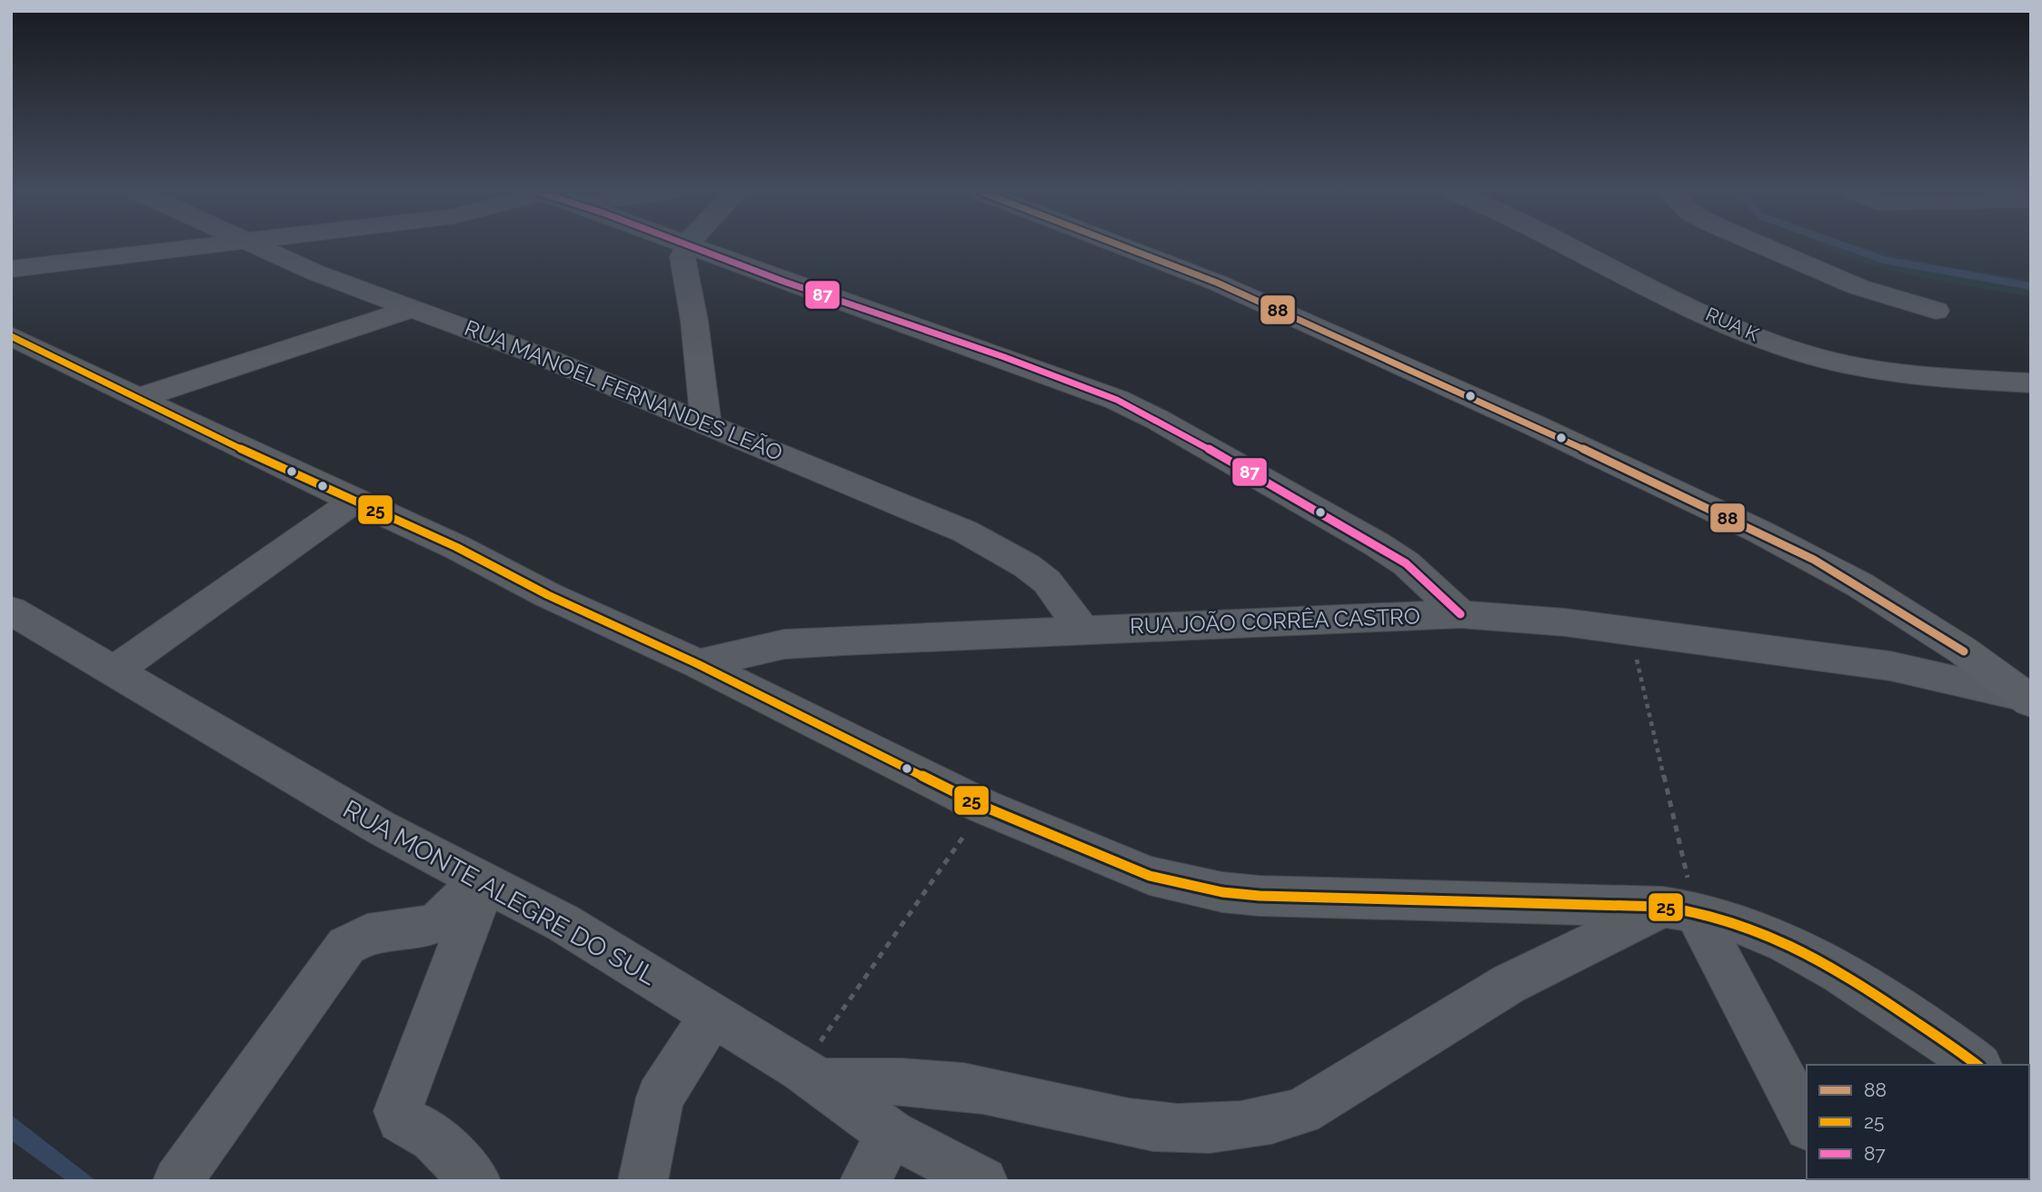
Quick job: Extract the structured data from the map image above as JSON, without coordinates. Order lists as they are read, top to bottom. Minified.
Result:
{"streets":{"street":["RUA K","RUA MANOEL FERNANDES LEÃO","RUA JOÃO CORRÊA CASTRO","RUA MONTE ALEGRE DO SUL"]},"crossings":[["RUA MANOEL FERNANDES LEÃO","RUA JOÃO CORRÊA CASTRO"]],"lines":["transit line 88","transit line 87","transit line 25"],"legend":["88","25","87"]}
